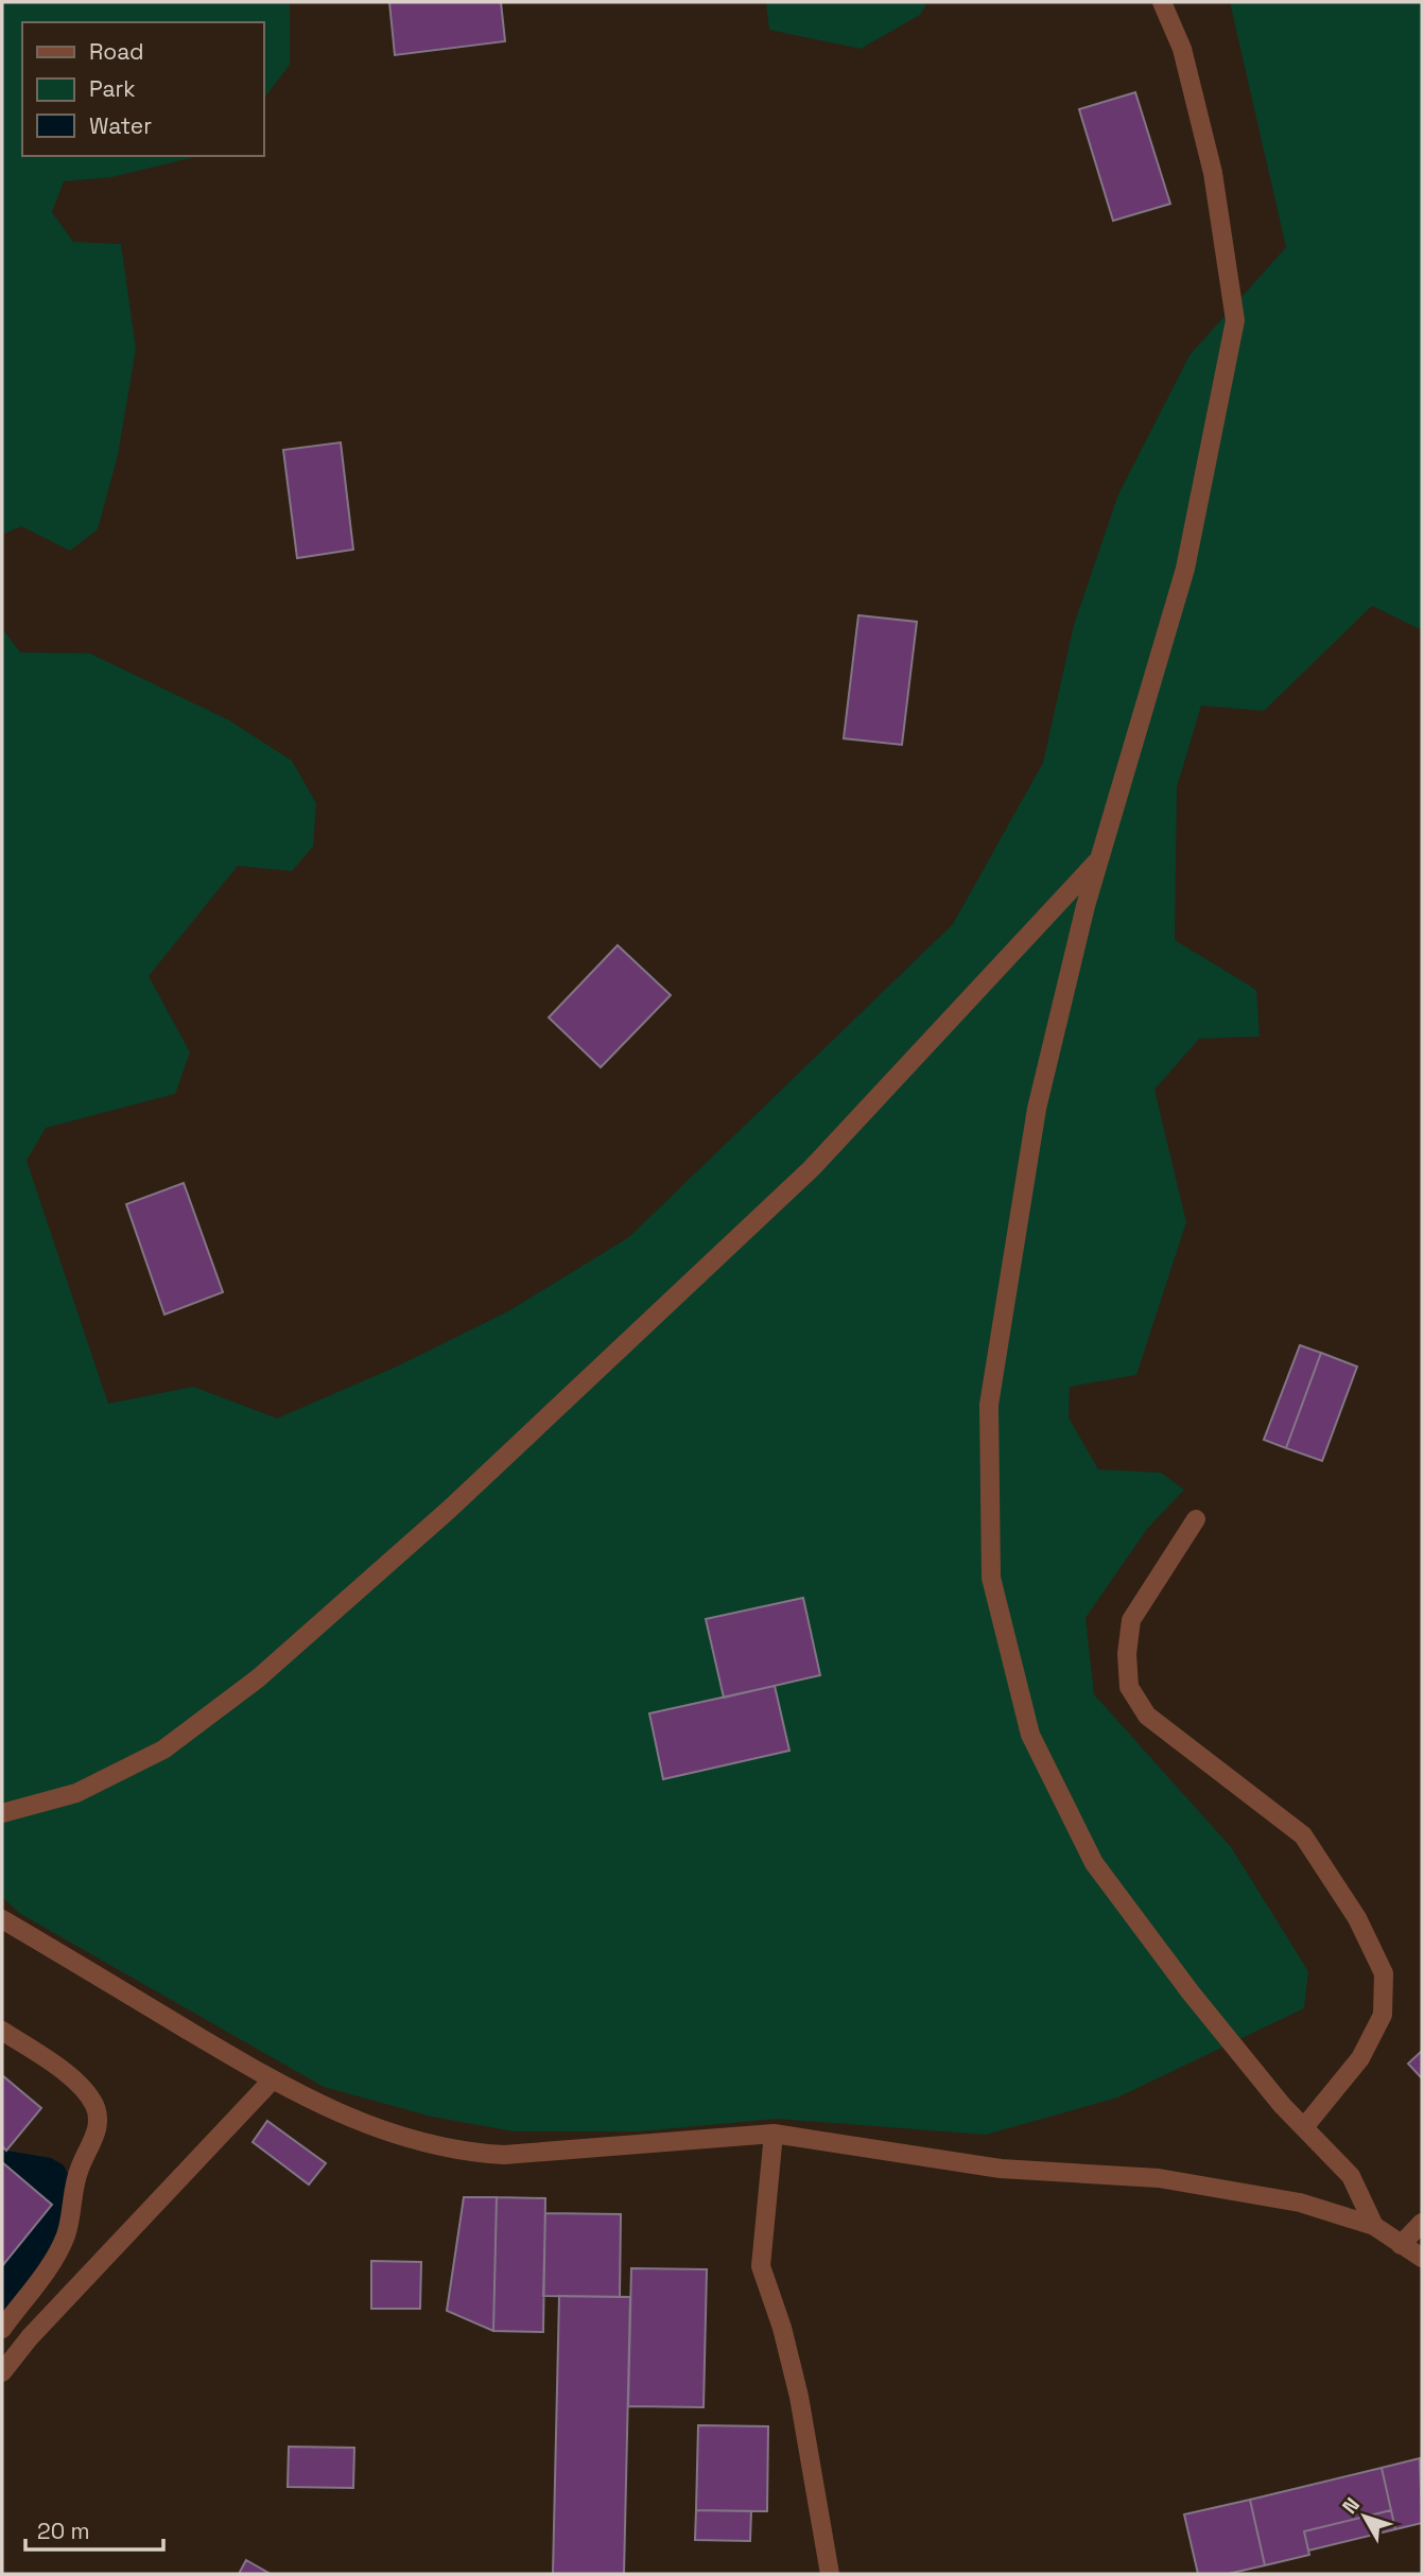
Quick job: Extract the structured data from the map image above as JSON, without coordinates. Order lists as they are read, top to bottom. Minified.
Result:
{"legend":["Road","Park","Water"],"scale_bar":"20 m","north":"top left"}
